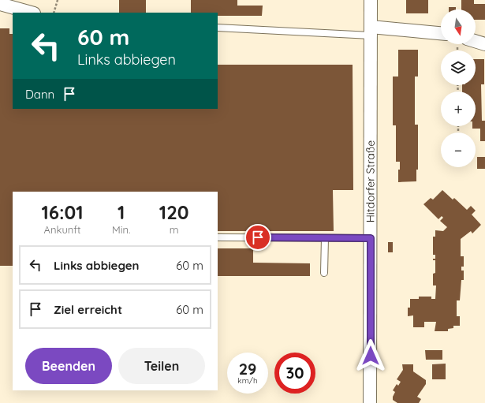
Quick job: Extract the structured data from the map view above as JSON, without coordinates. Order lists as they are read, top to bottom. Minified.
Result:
{"streets":{"street":["Hitdorfer Straße"]},"north":"bottom","page":{"map_buttons":["+","−"],"turn":["60 m","Links abbiegen"],"then":"Dann","eta":["16:01","Ankunft","1","Min.","120","m"],"list":[{"name":"Links abbiegen","value":"60 m"},{"name":"Ziel erreicht","value":"60 m"}],"buttons":["Beenden","Teilen"],"speed":"29 km/h","limit":"30"}}
